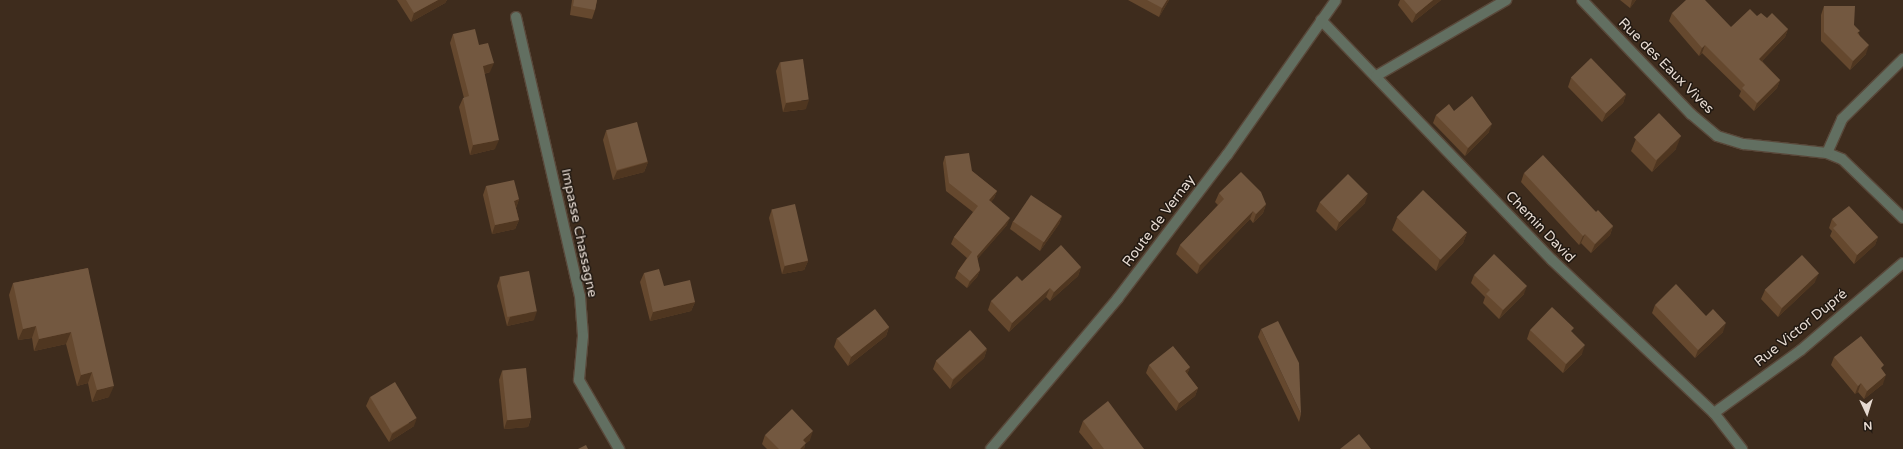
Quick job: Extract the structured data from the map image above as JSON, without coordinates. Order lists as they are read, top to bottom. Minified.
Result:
{"streets":{"street":["Rue des Eaux Vives","Route de Vernay","Chemin David","Impasse Chassagne","Rue Victor Dupré"]},"crossings":[["Route de Vernay","Chemin David"],["Chemin David","Rue Victor Dupré"]],"north":"bottom"}
